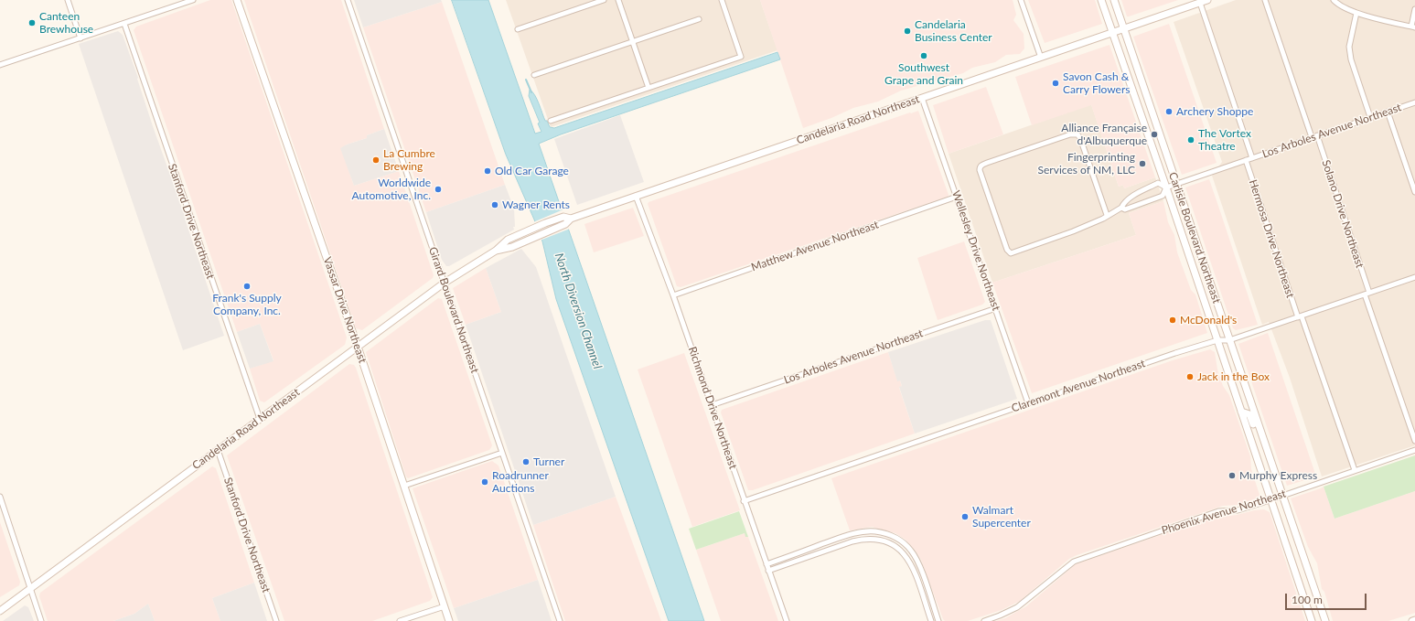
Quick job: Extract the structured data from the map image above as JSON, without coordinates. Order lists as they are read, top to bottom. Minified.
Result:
{"streets":{"main road":["Candelaria Road Northeast","Carlisle Boulevard Northeast","Vassar Drive Northeast"],"street":["Los Arboles Avenue Northeast","Solano Drive Northeast","Stanford Drive Northeast","Hermosa Drive Northeast","Matthew Avenue Northeast","Wellesley Drive Northeast","Girard Boulevard Northeast","Claremont Avenue Northeast","Richmond Drive Northeast","Phoenix Avenue Northeast"]},"crossings":[["Candelaria Road Northeast","Stanford Drive Northeast"],["Candelaria Road Northeast","Carlisle Boulevard Northeast"],["Candelaria Road Northeast","Wellesley Drive Northeast"],["Candelaria Road Northeast","Vassar Drive Northeast"],["Candelaria Road Northeast","Girard Boulevard Northeast"],["Candelaria Road Northeast","Richmond Drive Northeast"],["Los Arboles Avenue Northeast","Solano Drive Northeast"],["Los Arboles Avenue Northeast","Carlisle Boulevard Northeast"],["Los Arboles Avenue Northeast","Hermosa Drive Northeast"],["Los Arboles Avenue Northeast","Wellesley Drive Northeast"],["Los Arboles Avenue Northeast","Richmond Drive Northeast"],["Solano Drive Northeast","Claremont Avenue Northeast"],["Carlisle Boulevard Northeast","Claremont Avenue Northeast"],["Carlisle Boulevard Northeast","Phoenix Avenue Northeast"],["Hermosa Drive Northeast","Claremont Avenue Northeast"],["Hermosa Drive Northeast","Phoenix Avenue Northeast"],["Matthew Avenue Northeast","Wellesley Drive Northeast"],["Matthew Avenue Northeast","Richmond Drive Northeast"],["Wellesley Drive Northeast","Claremont Avenue Northeast"],["Claremont Avenue Northeast","Richmond Drive Northeast"]],"water":["North Diversion Channel"],"places":["Canteen Brewhouse","Candelaria Business Center","Southwest Grape and Grain","Savon Cash & Carry Flowers","Archery Shoppe","Alliance Française d'Albuquerque","The Vortex Theatre","La Cumbre Brewing","Fingerprinting Services of NM, LLC","Old Car Garage","Worldwide Automotive, Inc.","Wagner Rents","Frank's Supply Company, Inc.","McDonald's","Jack in the Box","Turner","Murphy Express","Roadrunner Auctions","Walmart Supercenter"],"scale_bar":"100 m"}
